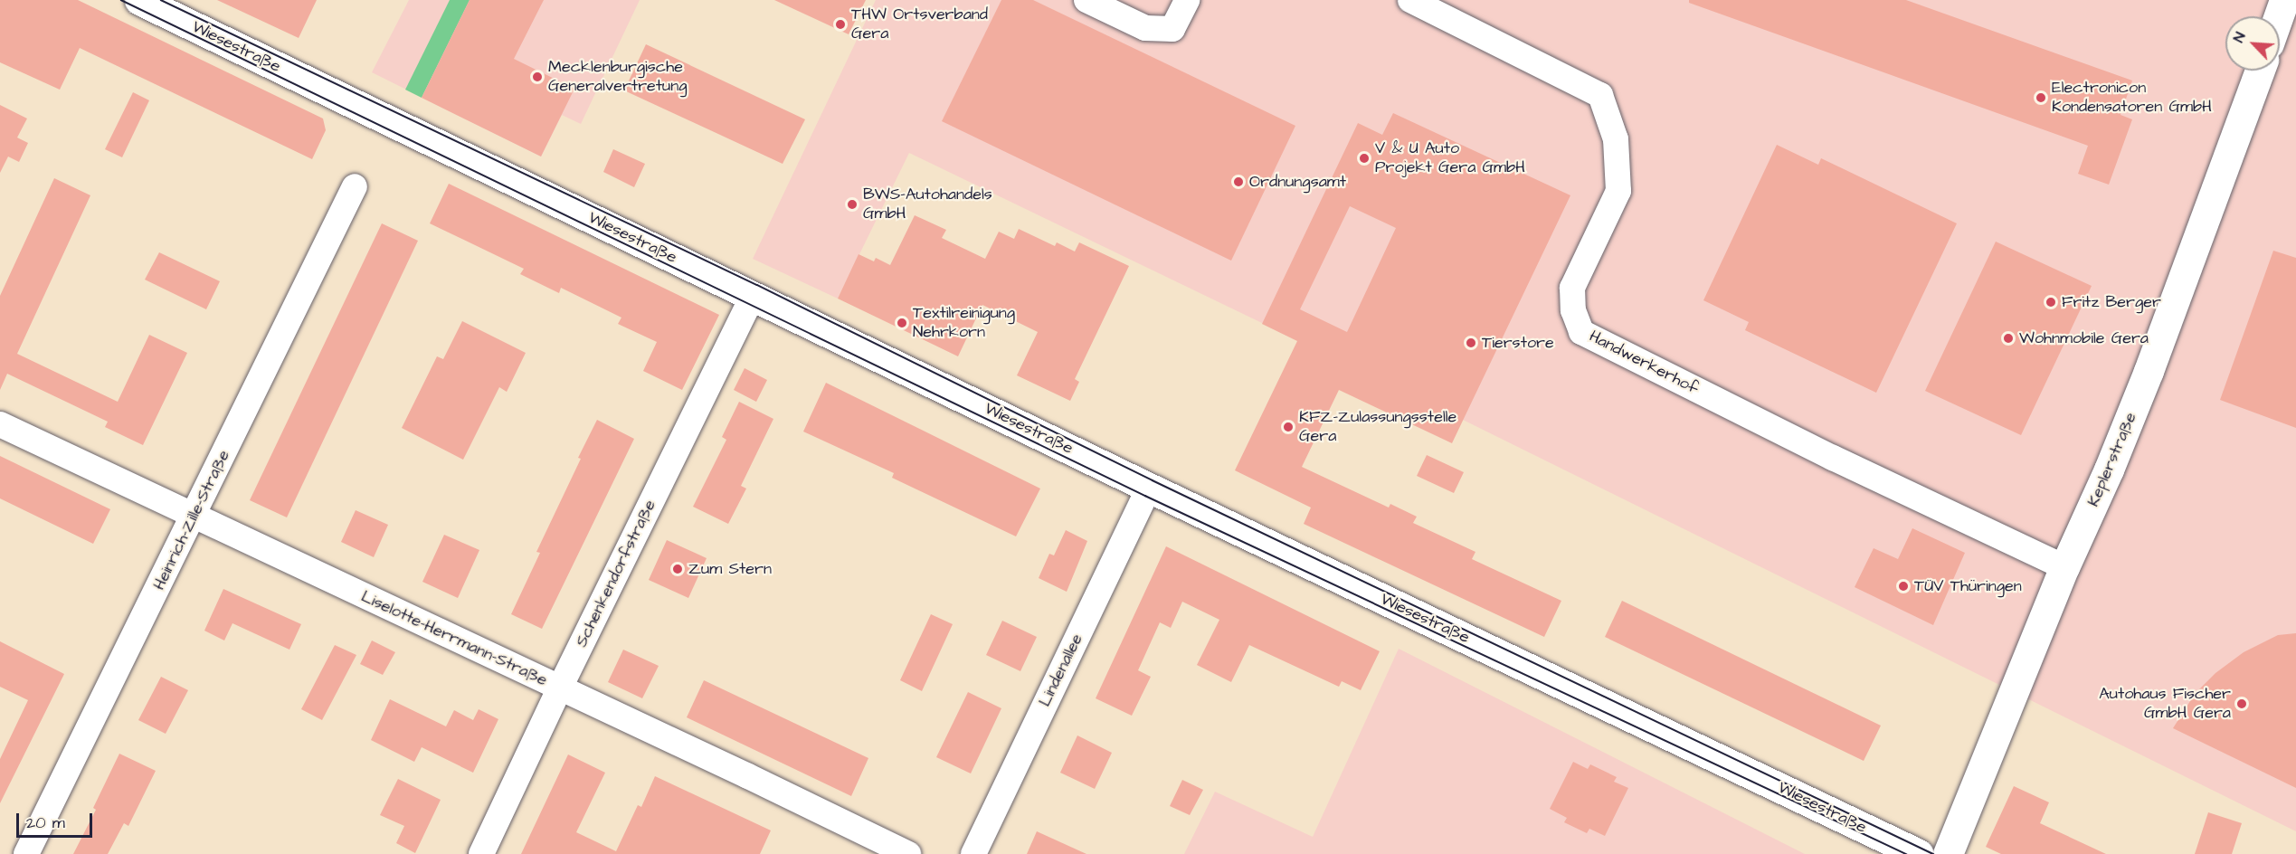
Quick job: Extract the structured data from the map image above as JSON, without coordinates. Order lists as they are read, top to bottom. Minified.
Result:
{"streets":{"street":["Wiesestraße","Handwerkerhof","Keplerstraße","Heinrich-Zille-Straße","Schenkendorfstraße","Liselotte-Herrmann-Straße","Lindenallee"]},"crossings":[["Wiesestraße","Schenkendorfstraße"],["Wiesestraße","Lindenallee"],["Handwerkerhof","Keplerstraße"],["Heinrich-Zille-Straße","Liselotte-Herrmann-Straße"],["Schenkendorfstraße","Liselotte-Herrmann-Straße"]],"places":["THW Ortsverband Gera","Mecklenburgische Generalvertretung","Electronicon Kondensatoren GmbH","V & U Auto Projekt Gera GmbH","Ordnungsamt","BWS-Autohandels GmbH","Fritz Berger","Textilreinigung Nehrkorn","Wohnmobile Gera","Tierstore","KFZ-Zulassungsstelle Gera","Zum Stern","TÜV Thüringen","Autohaus Fischer GmbH Gera"],"scale_bar":"20 m","north":"top left"}
